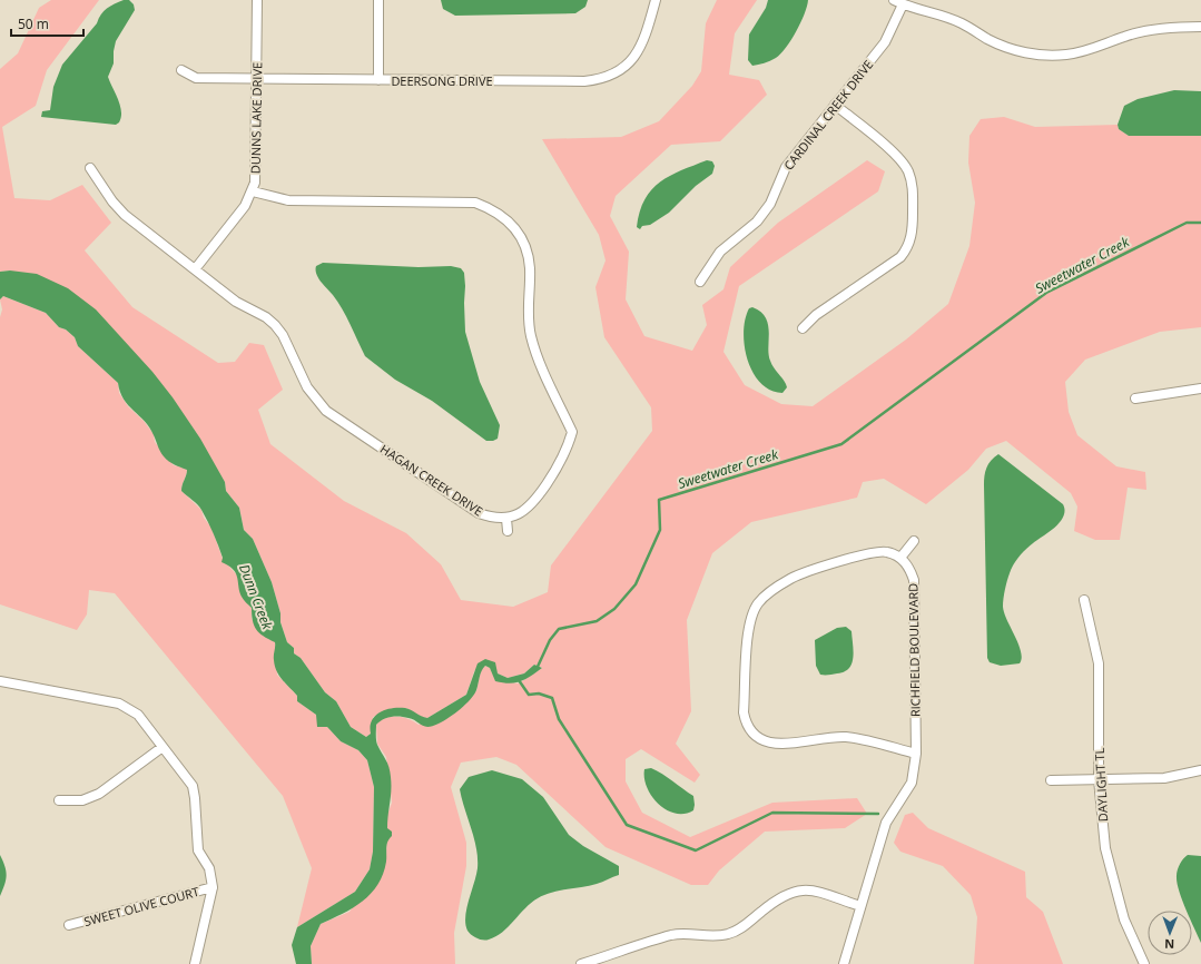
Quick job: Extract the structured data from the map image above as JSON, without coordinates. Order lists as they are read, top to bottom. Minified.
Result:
{"streets":{"street":["DEERSONG DRIVE","CARDINAL CREEK DRIVE","DUNNS LAKE DRIVE","HAGAN CREEK DRIVE","RICHFIELD BOULEVARD","DAYLIGHT TL","SWEET OLIVE COURT"]},"crossings":[["DEERSONG DRIVE","DUNNS LAKE DRIVE"],["DUNNS LAKE DRIVE","HAGAN CREEK DRIVE"]],"water":["Sweetwater Creek","Dunn Creek"],"scale_bar":"50 m","north":"bottom"}
